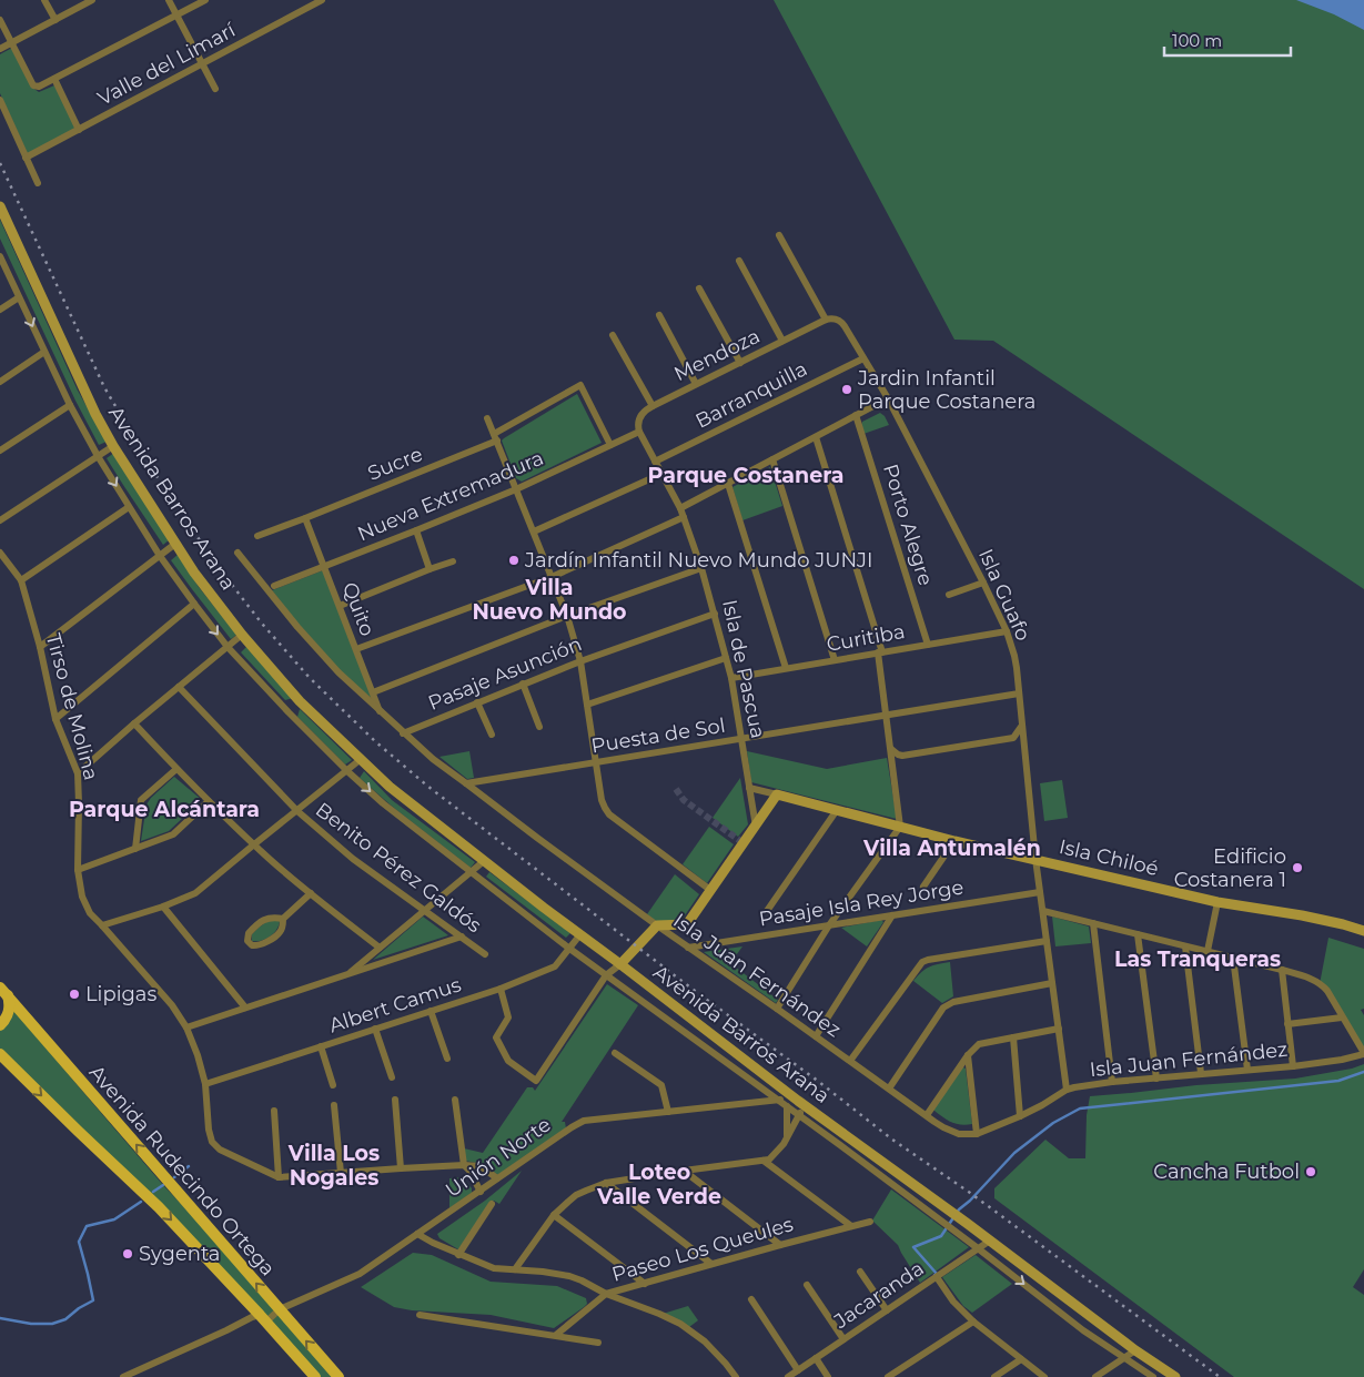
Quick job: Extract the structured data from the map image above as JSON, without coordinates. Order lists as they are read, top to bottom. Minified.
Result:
{"streets":{"main road":["Avenida Barros Arana","Isla Chiloé","Avenida Rudecindo Ortega"],"street":["Valle del Limarí","Mendoza","Barranquilla","Sucre","Nueva Extremadura","Porto Alegre","Isla Guafo","Quito","Curitiba","Isla de Pascua","Pasaje Asunción","Tirso de Molina","Puesta de Sol","Benito Pérez Galdós","Pasaje Isla Rey Jorge","Isla Juan Fernández","Albert Camus","Unión Norte","Paseo Los Queules","Jacaranda"]},"crossings":[["Mendoza","Nueva Extremadura"],["Mendoza","Isla Guafo"],["Mendoza","Isla de Pascua"],["Barranquilla","Isla Guafo"],["Barranquilla","Isla de Pascua"],["Sucre","Nueva Extremadura"],["Sucre","Quito"],["Nueva Extremadura","Quito"],["Nueva Extremadura","Isla de Pascua"],["Avenida Barros Arana","Albert Camus"],["Avenida Barros Arana","Unión Norte"],["Avenida Barros Arana","Jacaranda"],["Porto Alegre","Curitiba"],["Isla Guafo","Curitiba"],["Isla Guafo","Puesta de Sol"],["Isla Guafo","Isla Chiloé"],["Isla Guafo","Pasaje Isla Rey Jorge"],["Isla Guafo","Isla Juan Fernández"],["Quito","Isla Juan Fernández"],["Curitiba","Isla de Pascua"],["Isla de Pascua","Pasaje Asunción"],["Isla de Pascua","Puesta de Sol"],["Isla de Pascua","Isla Chiloé"],["Pasaje Asunción","Isla Juan Fernández"],["Tirso de Molina","Albert Camus"],["Tirso de Molina","Unión Norte"],["Puesta de Sol","Isla Juan Fernández"],["Pasaje Isla Rey Jorge","Isla Juan Fernández"],["Unión Norte","Avenida Rudecindo Ortega"]],"districts":["Parque Costanera","Villa Nuevo Mundo","Parque Alcántara","Villa Antumalén","Las Tranqueras","Villa Los Nogales","Loteo Valle Verde"],"places":["Jardin Infantil Parque Costanera","Jardín Infantil Nuevo Mundo JUNJI","Edificio Costanera 1","Lipigas","Cancha Futbol","Sygenta"],"scale_bar":"100 m"}
